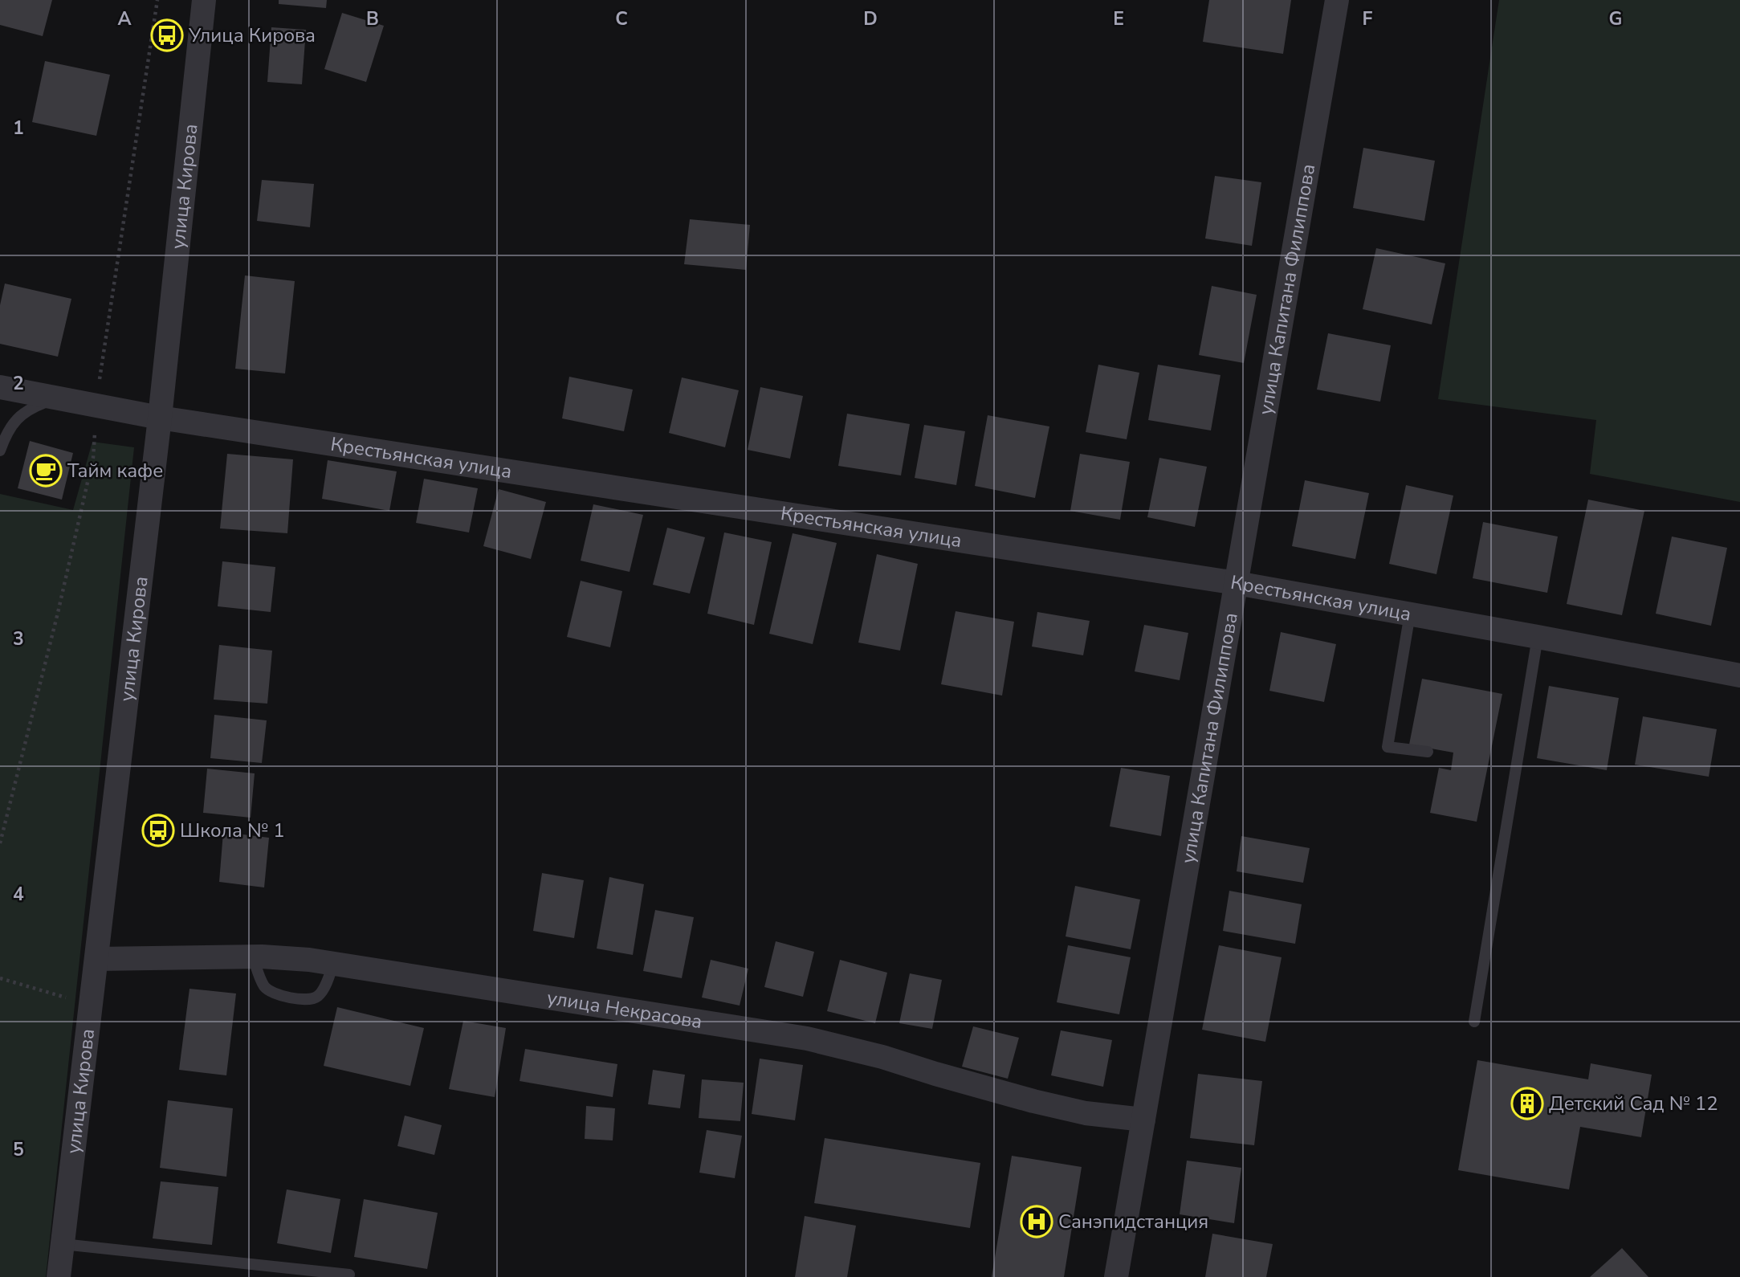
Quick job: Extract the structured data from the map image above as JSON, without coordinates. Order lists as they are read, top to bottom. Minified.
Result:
{"streets":{"street":["улица Кирова","улица Капитана Филиппова","Крестьянская улица","улица Некрасова"]},"crossings":[["улица Кирова","Крестьянская улица"],["улица Кирова","улица Некрасова"],["улица Капитана Филиппова","Крестьянская улица"],["улица Капитана Филиппова","улица Некрасова"]],"places":{"bus stop":["Улица Кирова","Школа № 1"],"cafe":["Тайм кафе"],"building":["Детский Сад № 12"],"hospital":["Санэпидстанция"]},"grid":{"columns":["A","B","C","D","E","F","G"],"rows":["1","2","3","4","5"]}}
